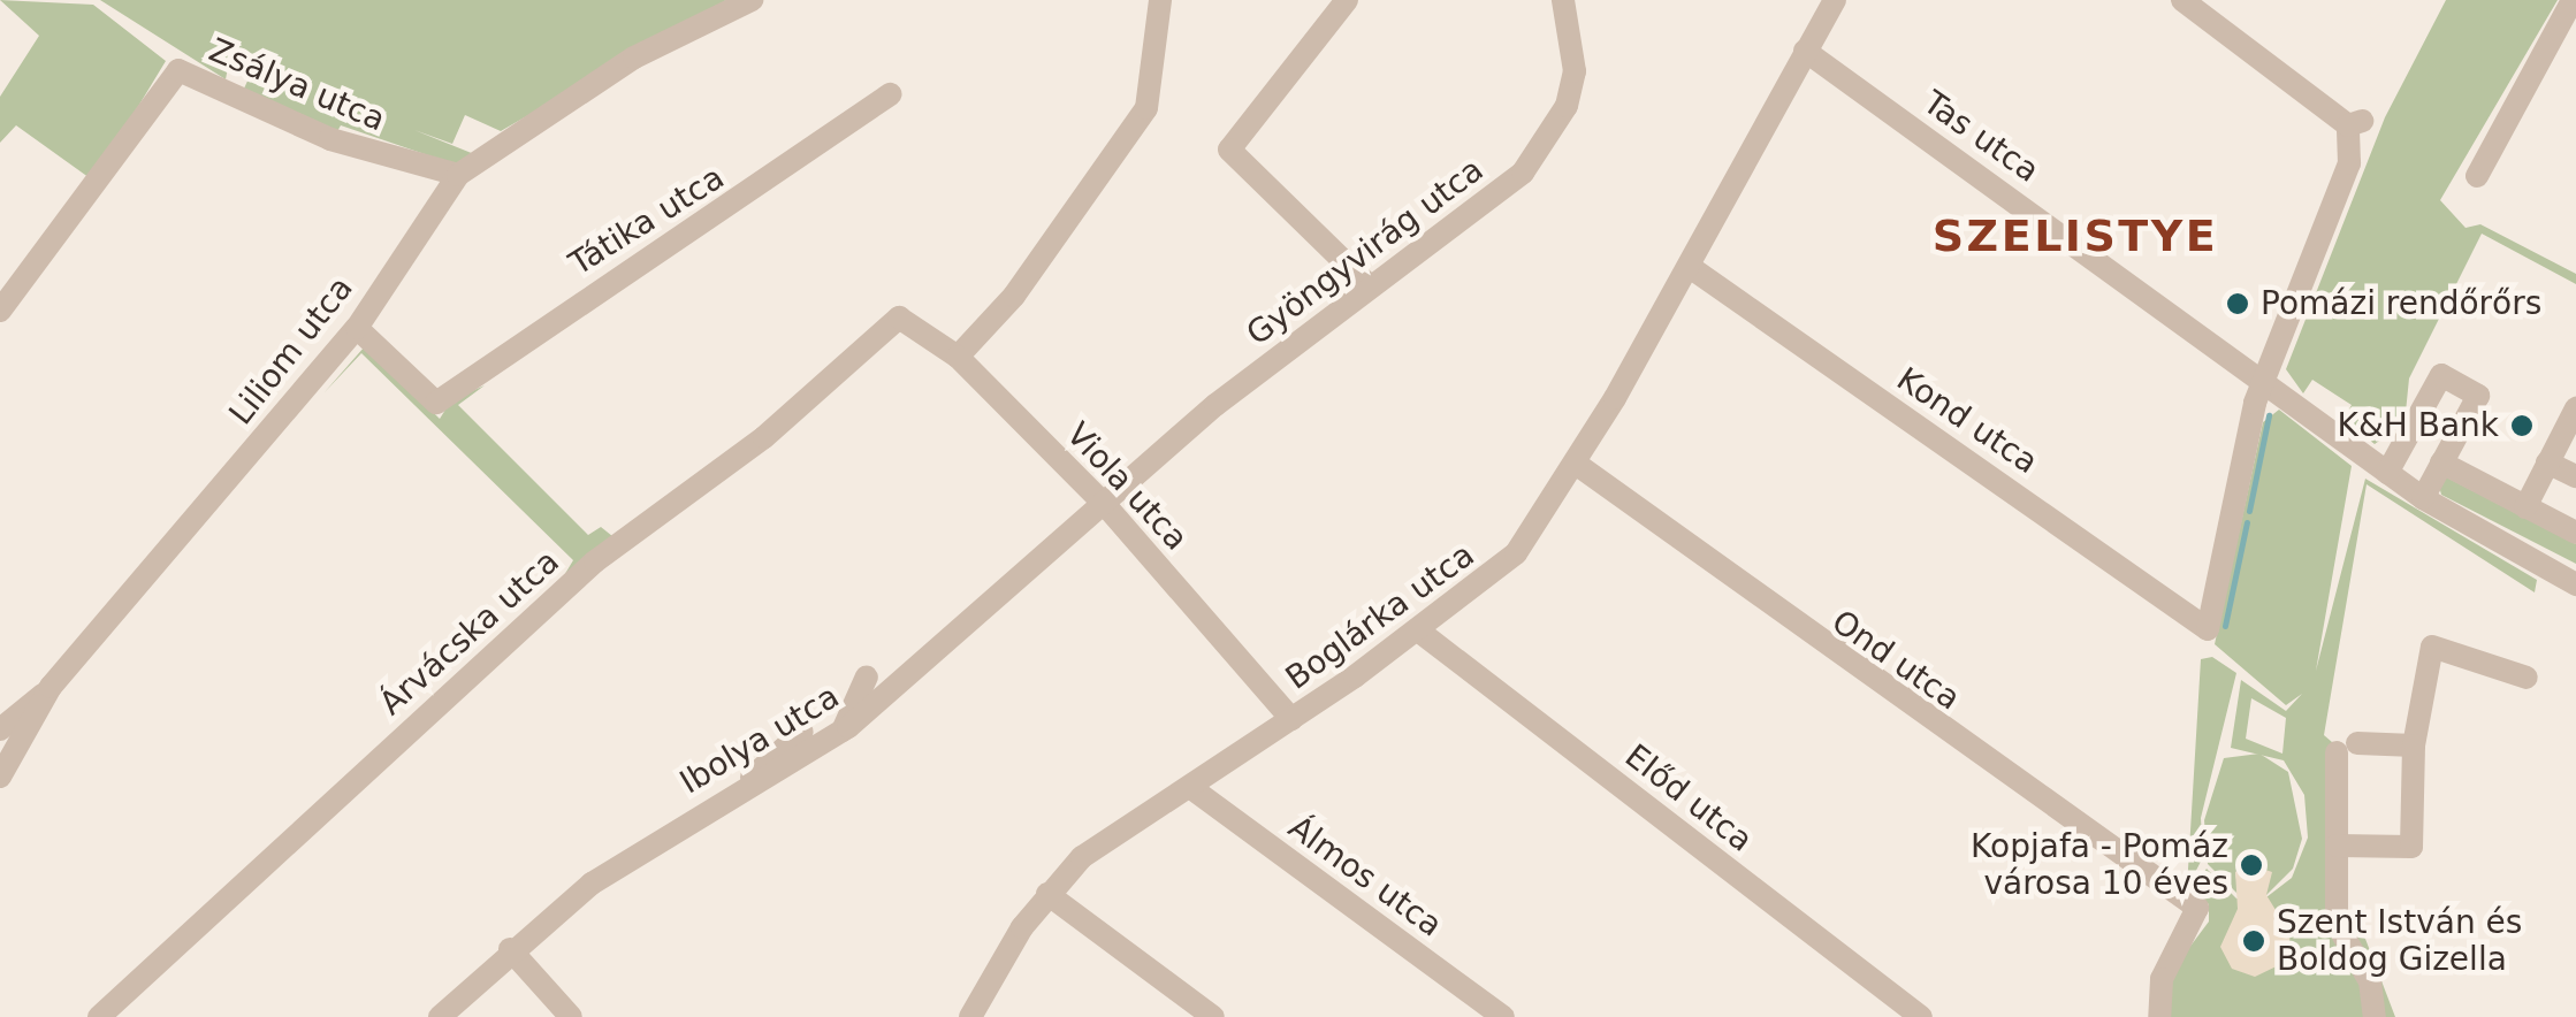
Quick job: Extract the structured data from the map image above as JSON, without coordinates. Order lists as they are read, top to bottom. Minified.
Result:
{"streets":{"street":["Zsálya utca","Tas utca","Tátika utca","Gyöngyvirág utca","Liliom utca","Kond utca","Viola utca","Boglárka utca","Árvácska utca","Ond utca","Ibolya utca","Előd utca","Álmos utca"]},"crossings":[["Zsálya utca","Liliom utca"],["Tas utca","Kond utca"],["Tas utca","Boglárka utca"],["Tátika utca","Liliom utca"],["Gyöngyvirág utca","Viola utca"],["Gyöngyvirág utca","Ibolya utca"],["Kond utca","Boglárka utca"],["Viola utca","Boglárka utca"],["Viola utca","Árvácska utca"],["Viola utca","Ibolya utca"],["Boglárka utca","Ond utca"],["Boglárka utca","Előd utca"],["Boglárka utca","Álmos utca"]],"districts":["SZELISTYE"],"places":["Pomázi rendőrőrs","K&H Bank","Kopjafa - Pomáz városa 10 éves","Szent István és Boldog Gizella"]}
